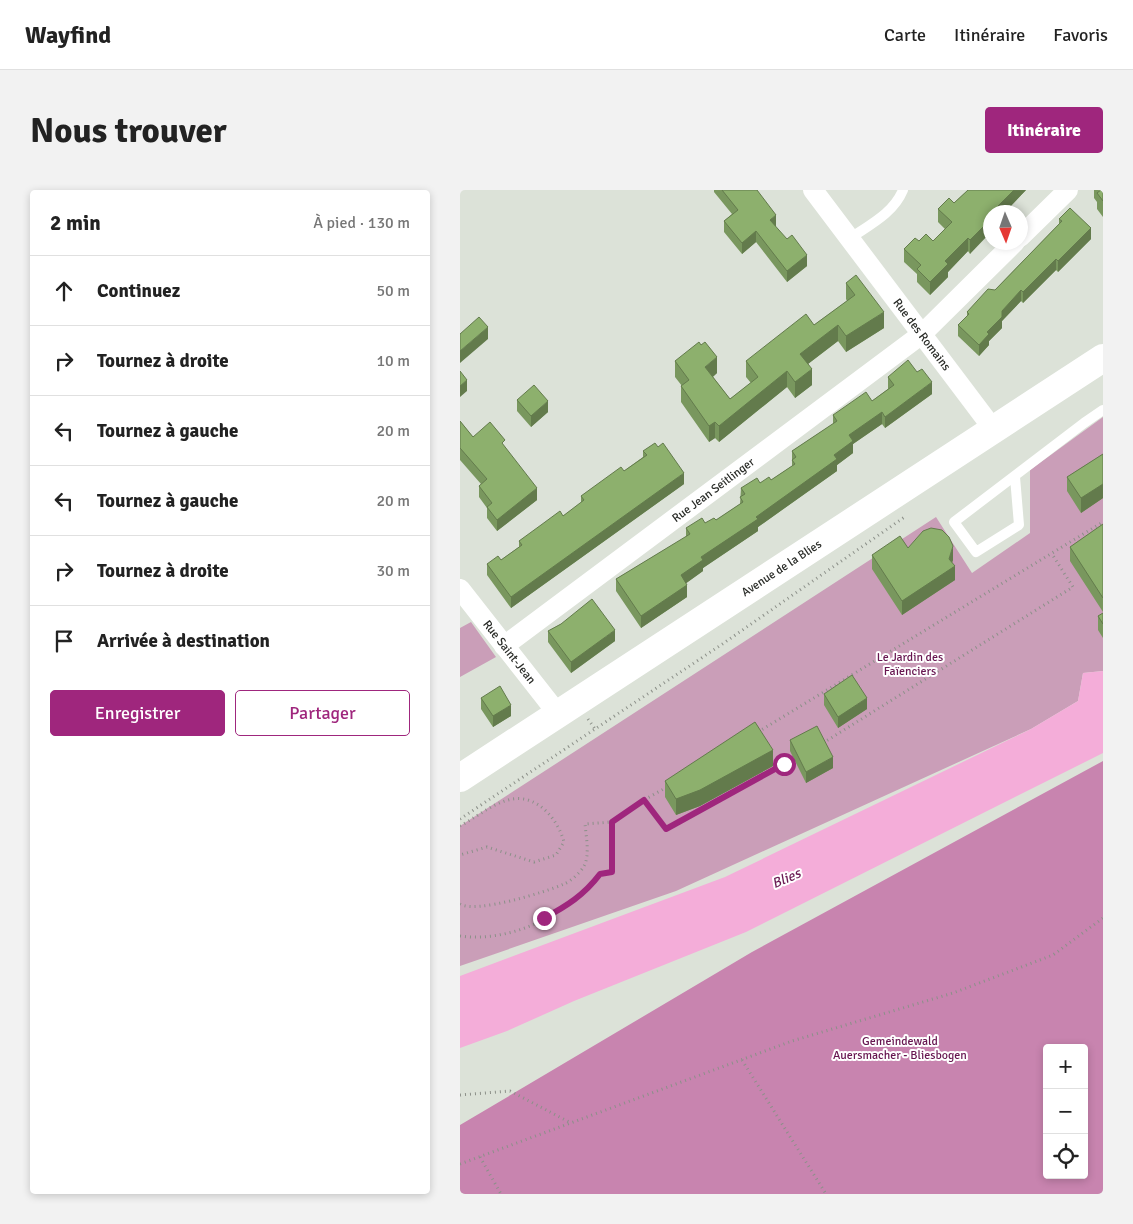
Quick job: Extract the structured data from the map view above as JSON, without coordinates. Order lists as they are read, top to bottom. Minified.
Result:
{"streets":{"main road":["Avenue de la Blies"],"street":["Rue des Romains","Rue Jean Seitlinger","Rue Saint-Jean"]},"crossings":[["Rue des Romains","Rue Jean Seitlinger"],["Rue des Romains","Avenue de la Blies"],["Rue Jean Seitlinger","Rue Saint-Jean"],["Avenue de la Blies","Rue Saint-Jean"]],"water":["Blies"],"parks":["Le Jardin des Faïenciers","Gemeindewald Auersmacher - Bliesbogen"],"north":"bottom","page":{"header":"Wayfind","nav":["Carte","Itinéraire","Favoris"],"buttons":["Itinéraire",["Enregistrer","Partager"]],"title":"Nous trouver","heading":["2 min","À pied · 130 m"],"list":[["Continuez","50 m"],["Tournez à droite","10 m"],["Tournez à gauche","20 m"],["Tournez à gauche","20 m"],["Tournez à droite","30 m"],"Arrivée à destination"],"map_buttons":["+","−"]}}
